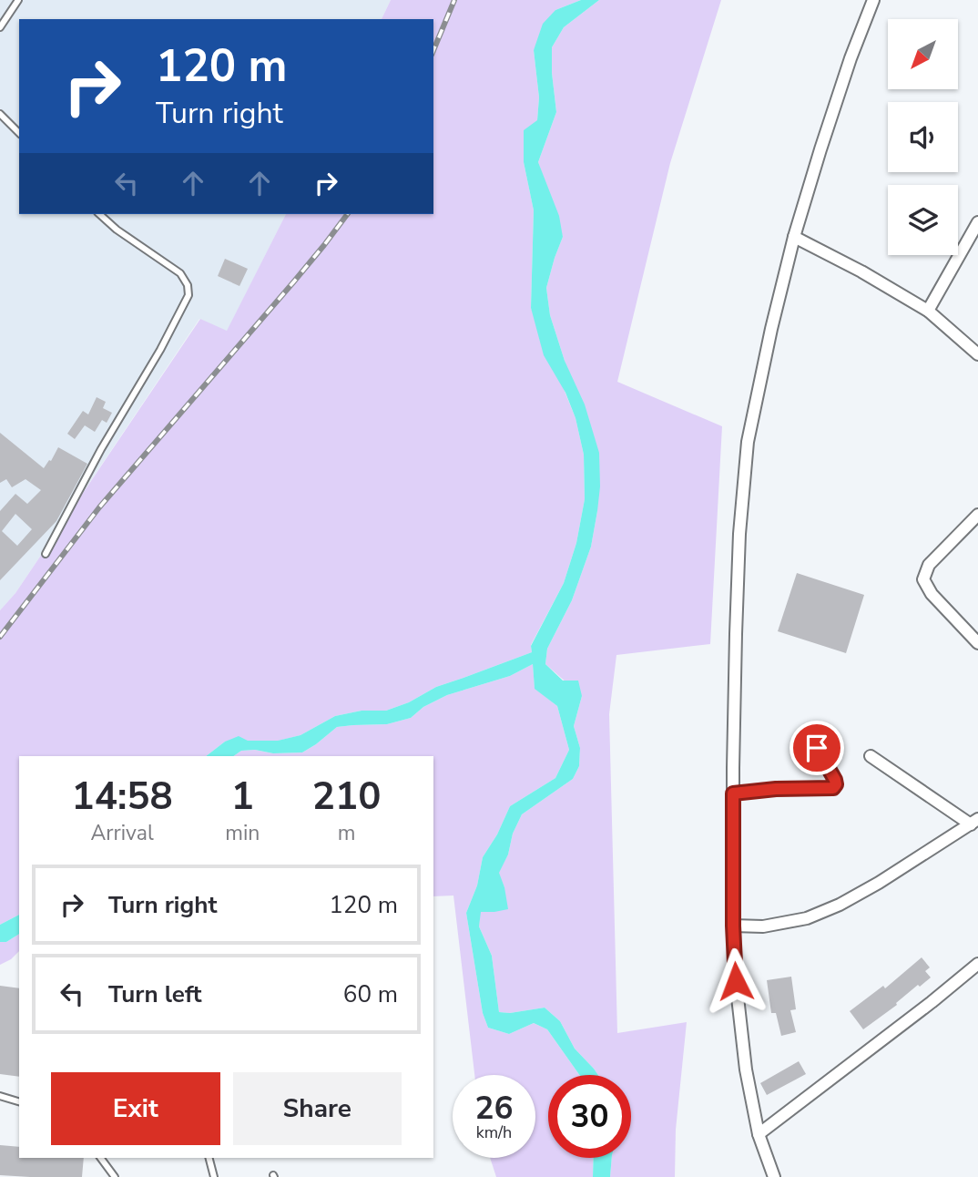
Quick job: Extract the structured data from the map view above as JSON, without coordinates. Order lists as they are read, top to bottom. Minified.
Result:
{"north":"bottom left","page":{"turn":["120 m","Turn right"],"eta":["14:58","Arrival","1","min","210","m"],"list":[{"name":"Turn right","value":"120 m"},{"name":"Turn left","value":"60 m"}],"buttons":["Exit","Share"],"speed":"26 km/h","limit":"30"}}
